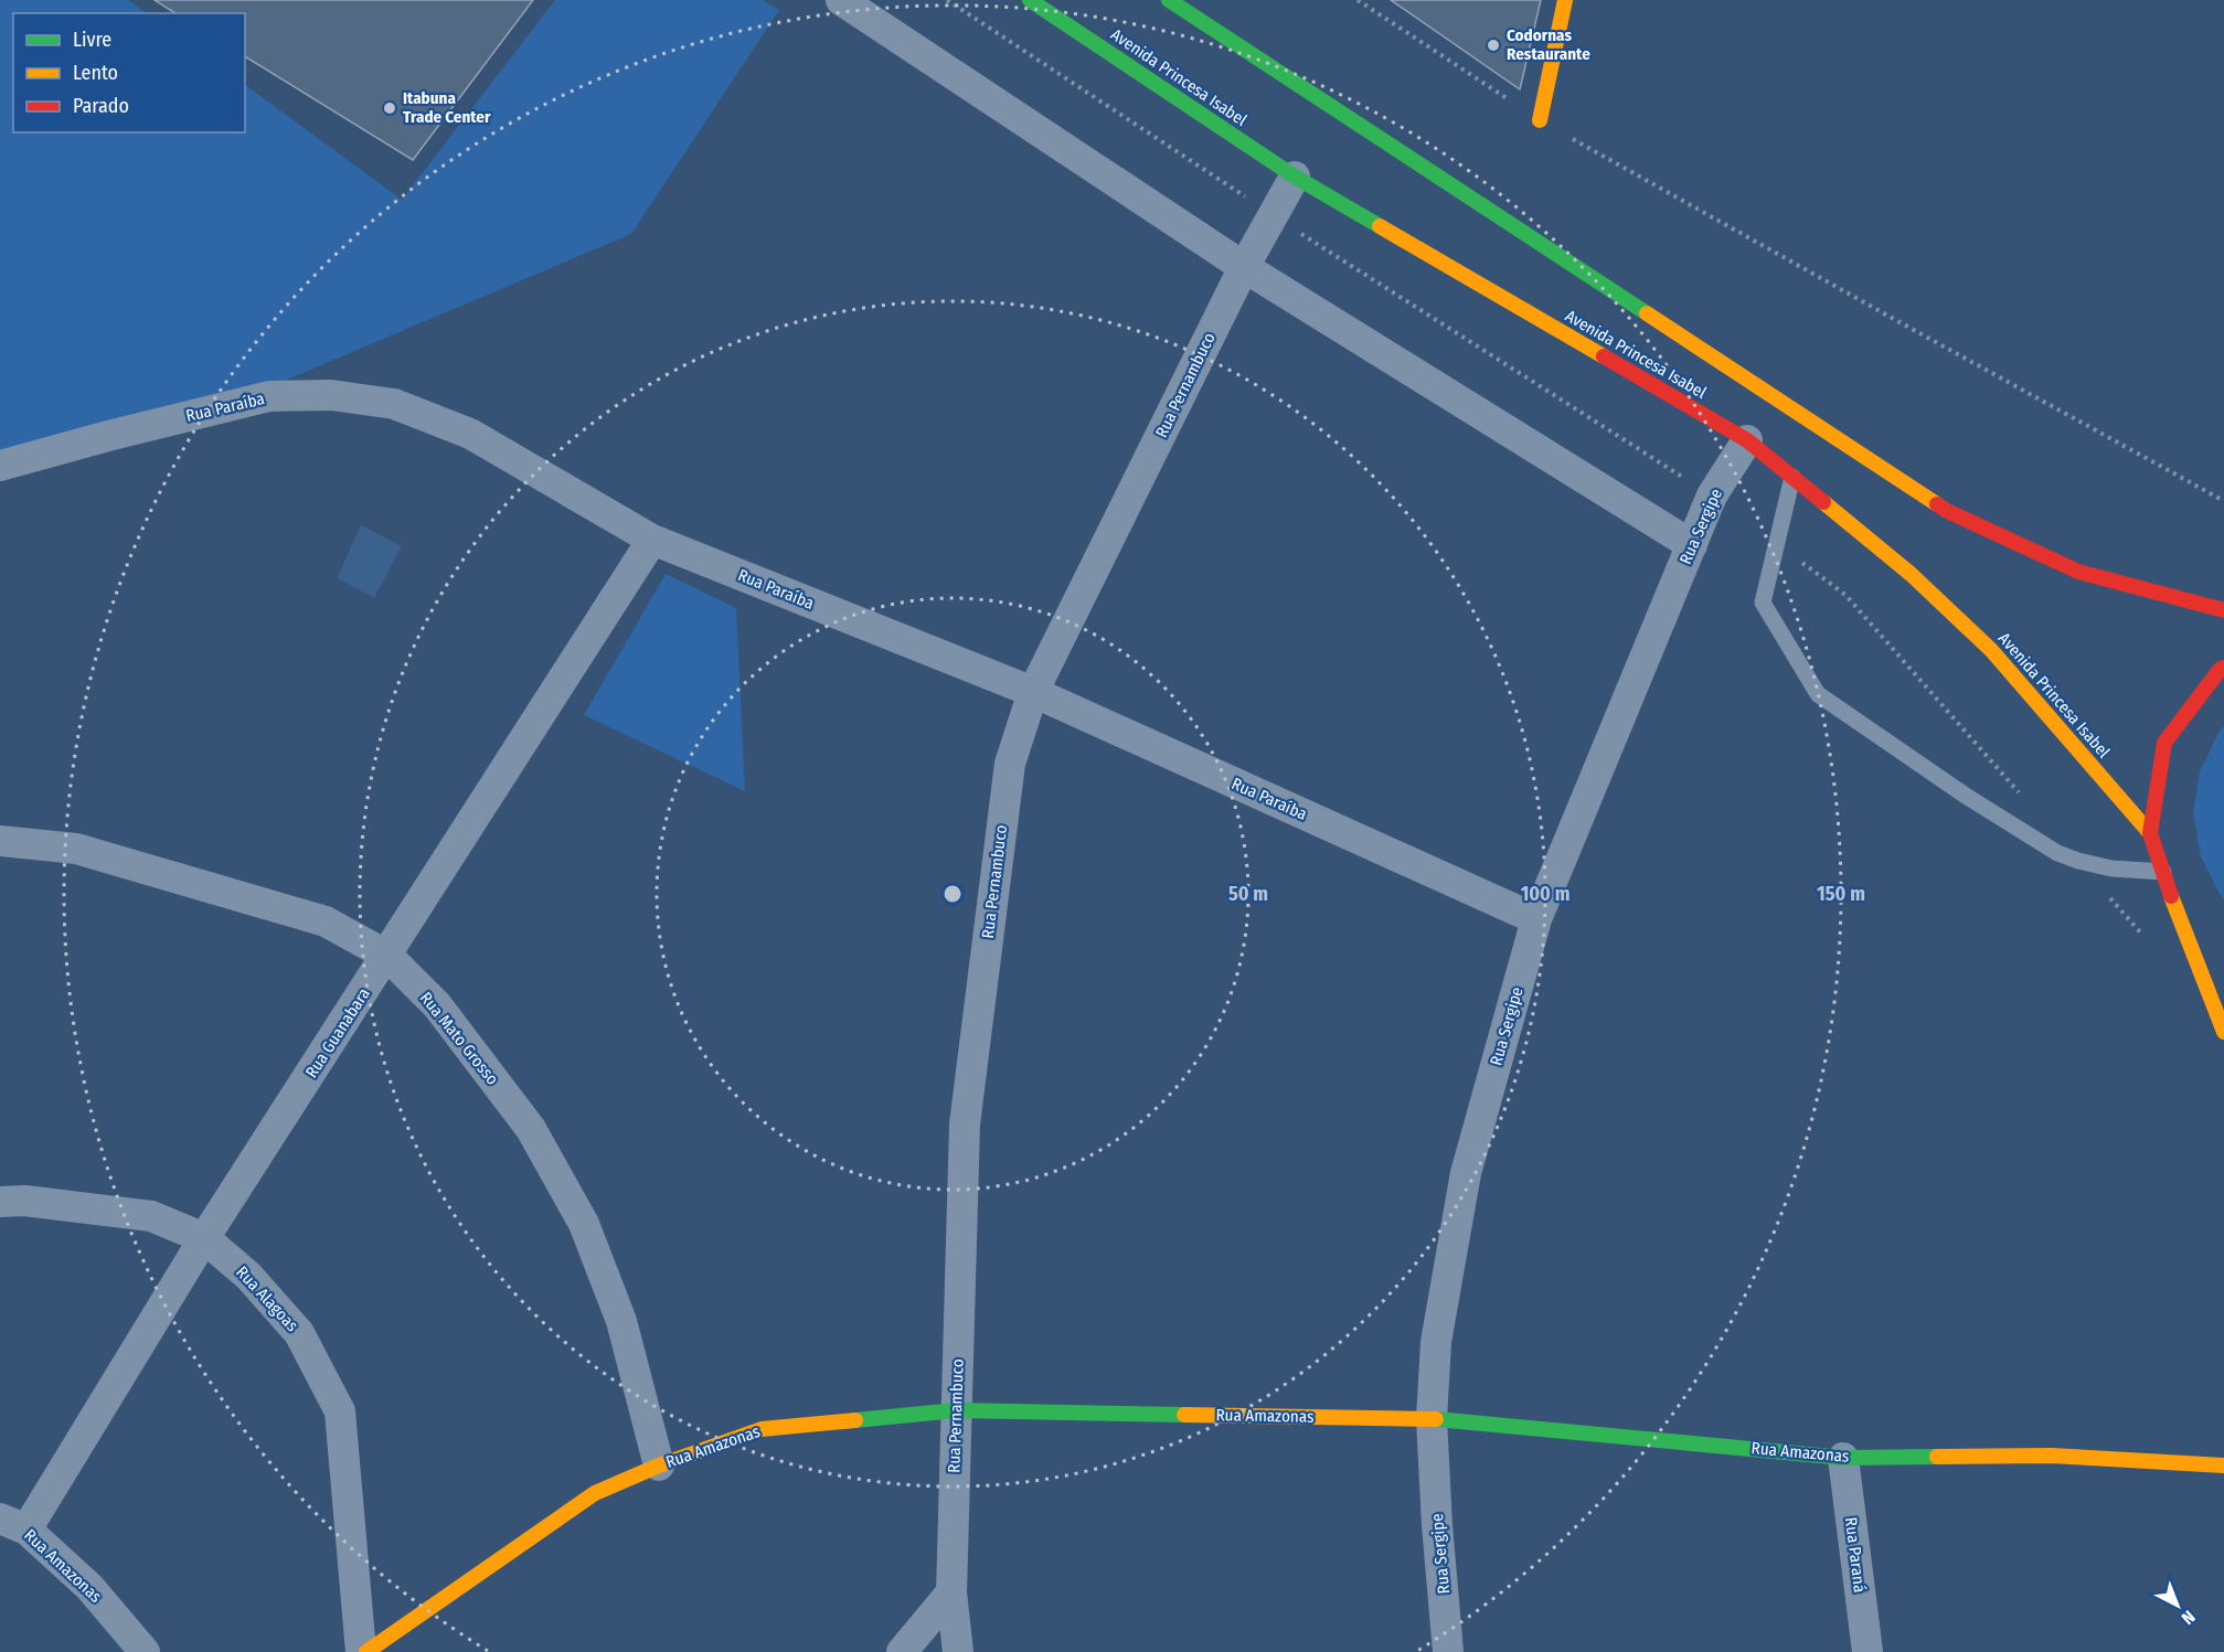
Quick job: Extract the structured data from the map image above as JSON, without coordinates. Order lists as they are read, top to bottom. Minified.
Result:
{"streets":{"main road":["Avenida Princesa Isabel","Rua Amazonas"],"street":["Rua Pernambuco","Rua Paraíba","Rua Sergipe","Rua Guanabara","Rua Mato Grosso","Rua Alagoas","Rua Paraná"]},"crossings":[["Avenida Princesa Isabel","Rua Pernambuco"],["Avenida Princesa Isabel","Rua Sergipe"],["Rua Pernambuco","Rua Paraíba"],["Rua Pernambuco","Rua Amazonas"],["Rua Paraíba","Rua Sergipe"],["Rua Paraíba","Rua Guanabara"],["Rua Sergipe","Rua Amazonas"],["Rua Guanabara","Rua Mato Grosso"],["Rua Guanabara","Rua Alagoas"],["Rua Guanabara","Rua Amazonas"],["Rua Mato Grosso","Rua Amazonas"],["Rua Amazonas","Rua Paraná"]],"places":["Codornas Restaurante","Itabuna Trade Center"],"legend":["Livre","Lento","Parado"],"north":"bottom right","rings":["50 m","100 m","150 m"]}
